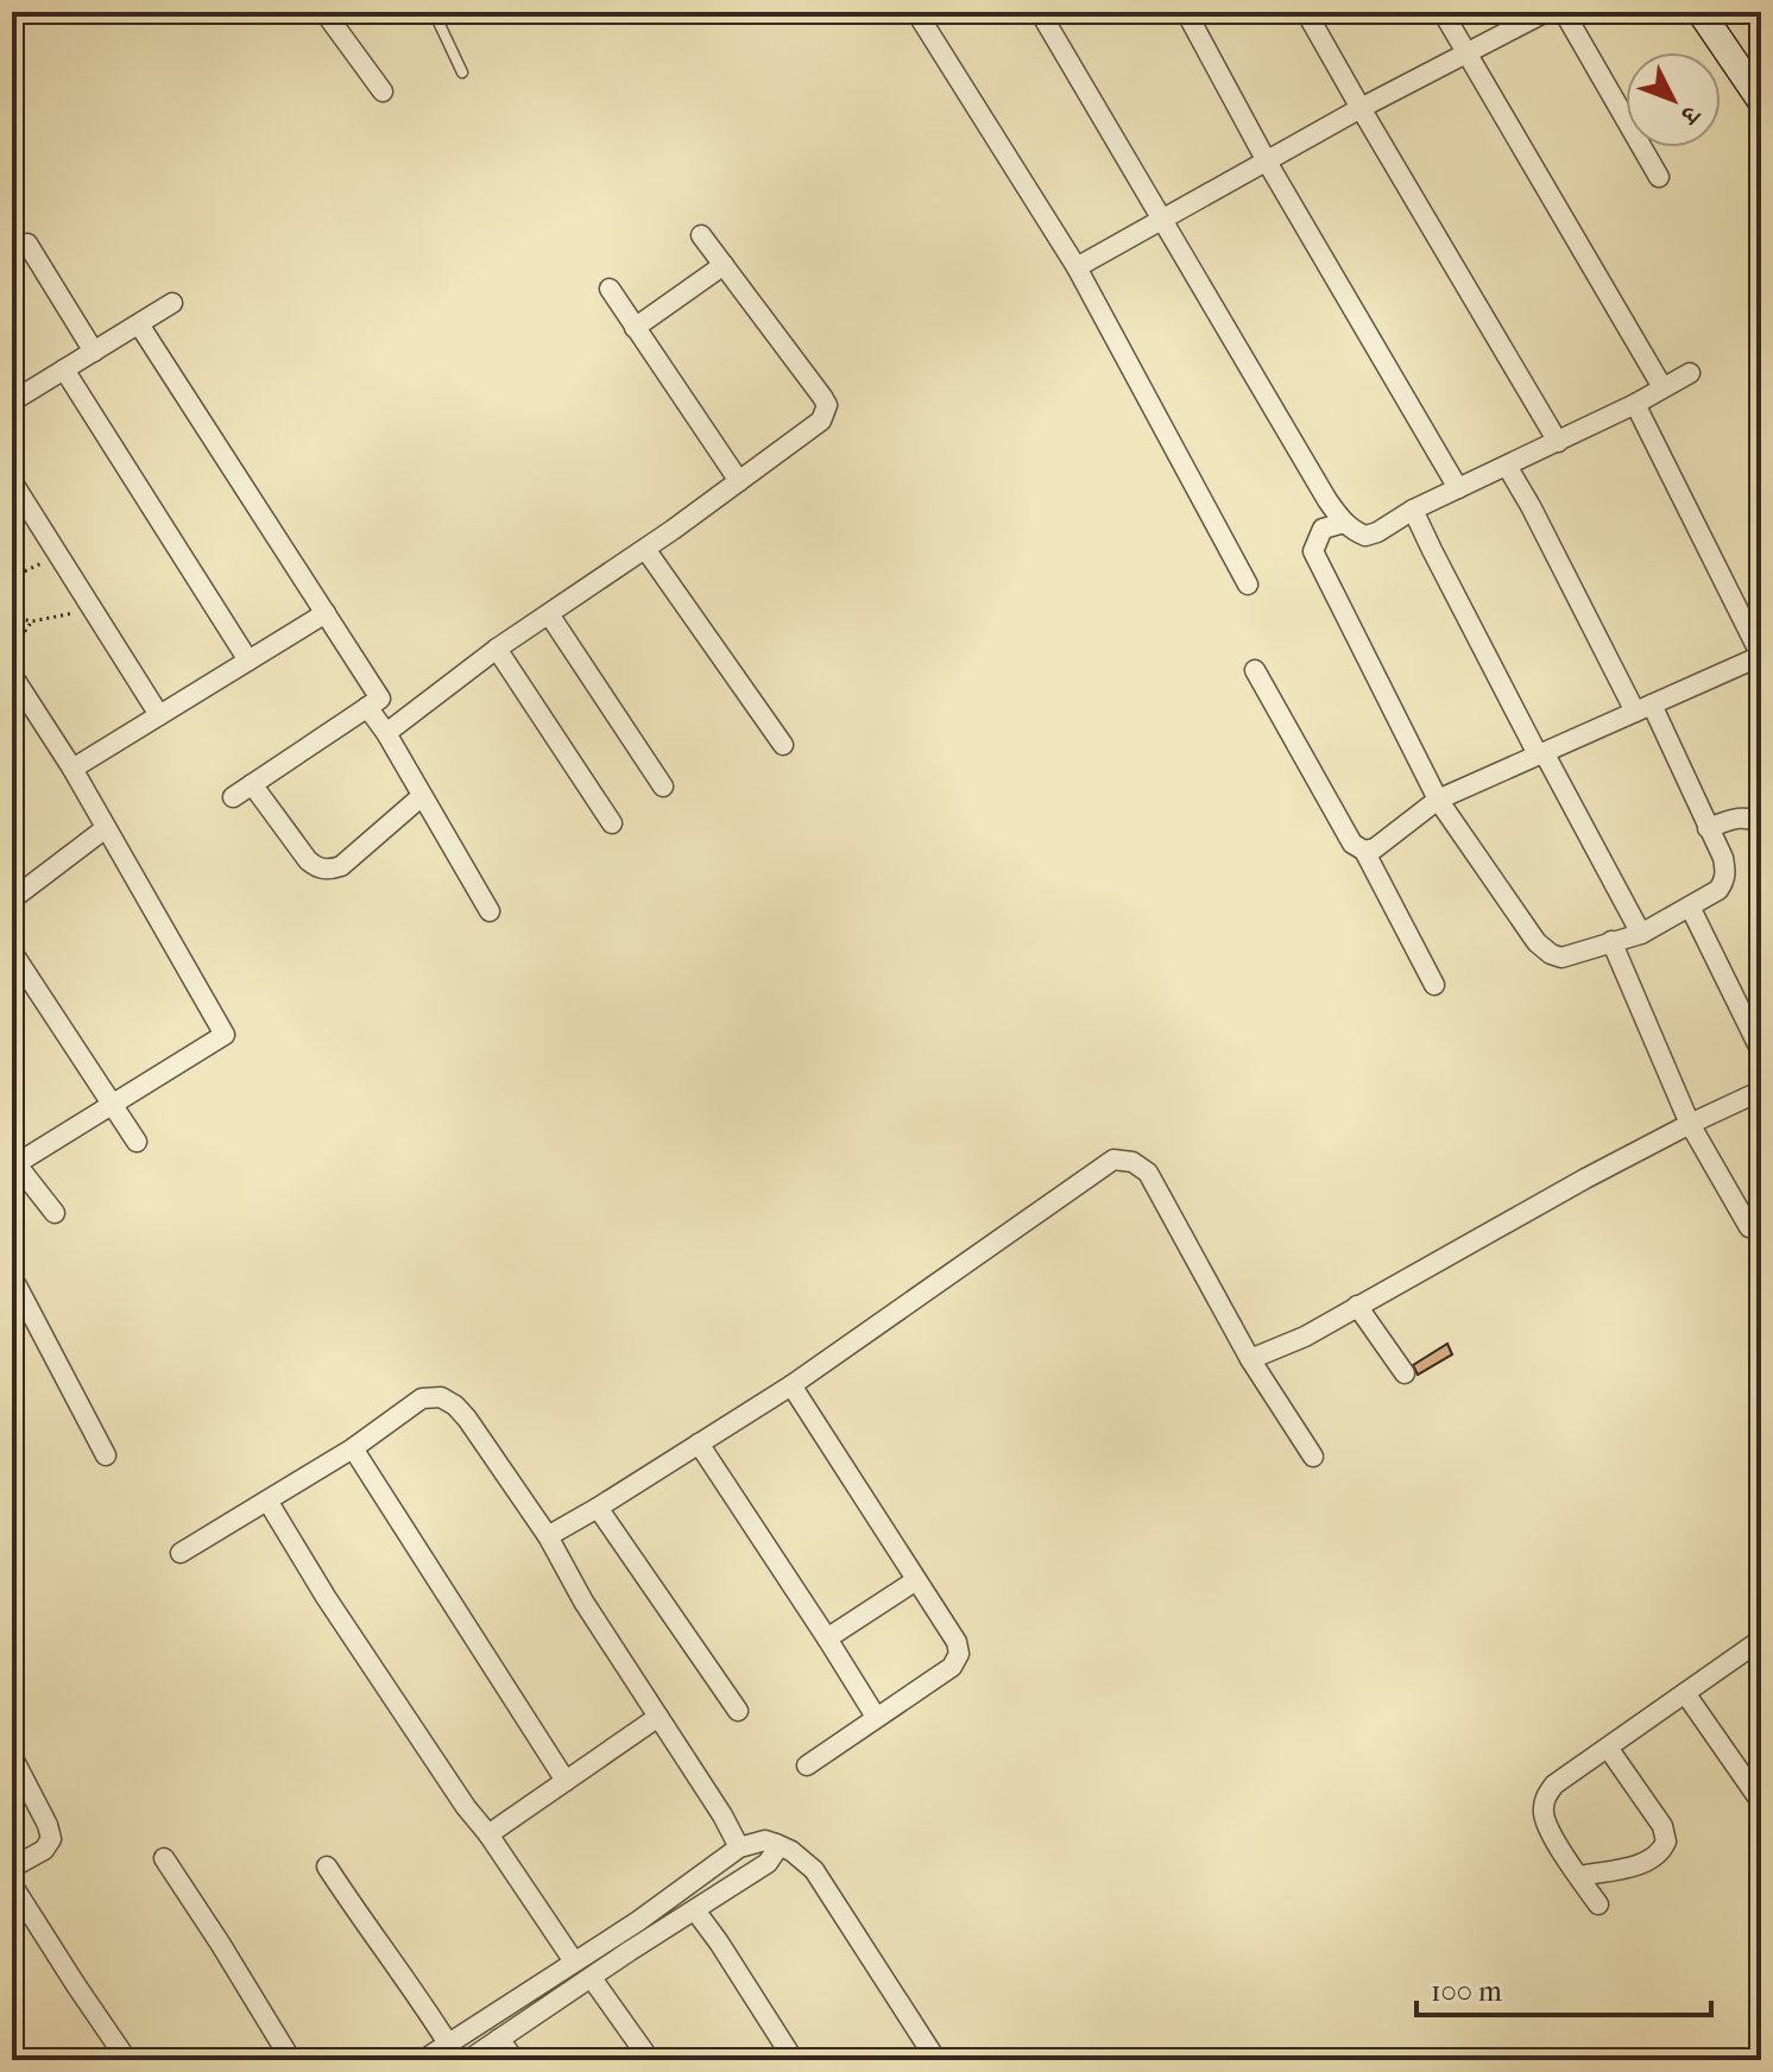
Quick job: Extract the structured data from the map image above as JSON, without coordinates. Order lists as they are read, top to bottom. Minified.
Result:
{"scale_bar":"100 m","north":"bottom right"}
